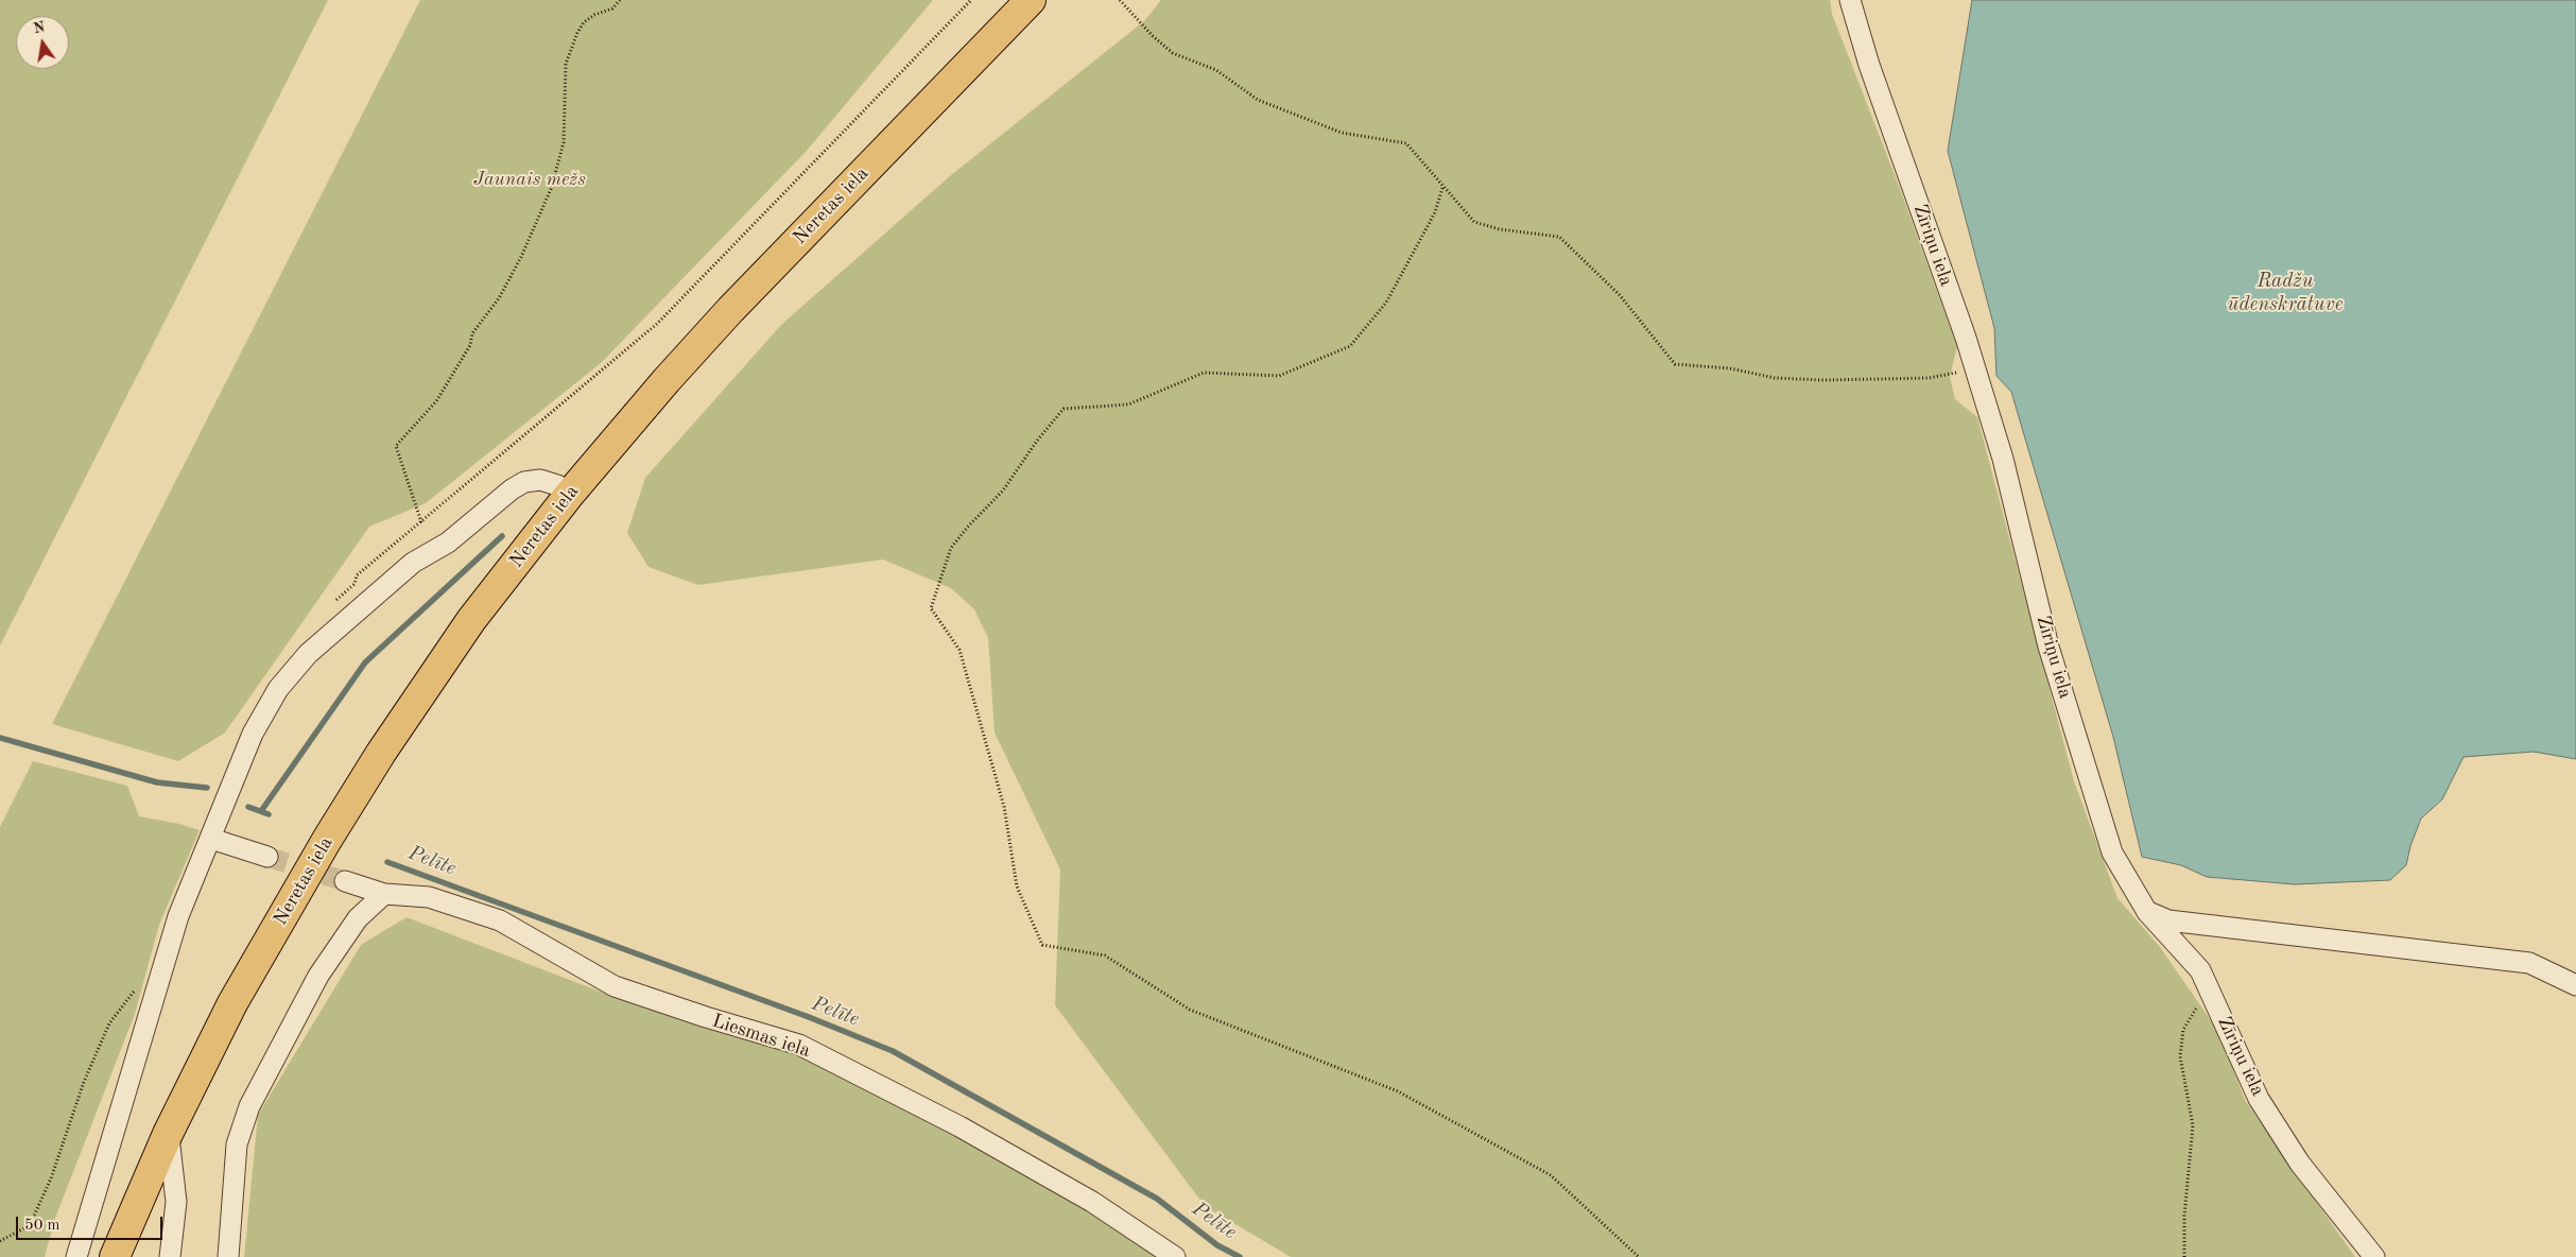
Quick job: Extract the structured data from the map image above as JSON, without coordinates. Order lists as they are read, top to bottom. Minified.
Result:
{"streets":{"main road":["Neretas iela"],"street":["Zīriņu iela","Liesmas iela"]},"water":["Radžu ūdenskrātuve","Pelīte"],"parks":["Jaunais mežs"],"scale_bar":"50 m","north":"top"}
